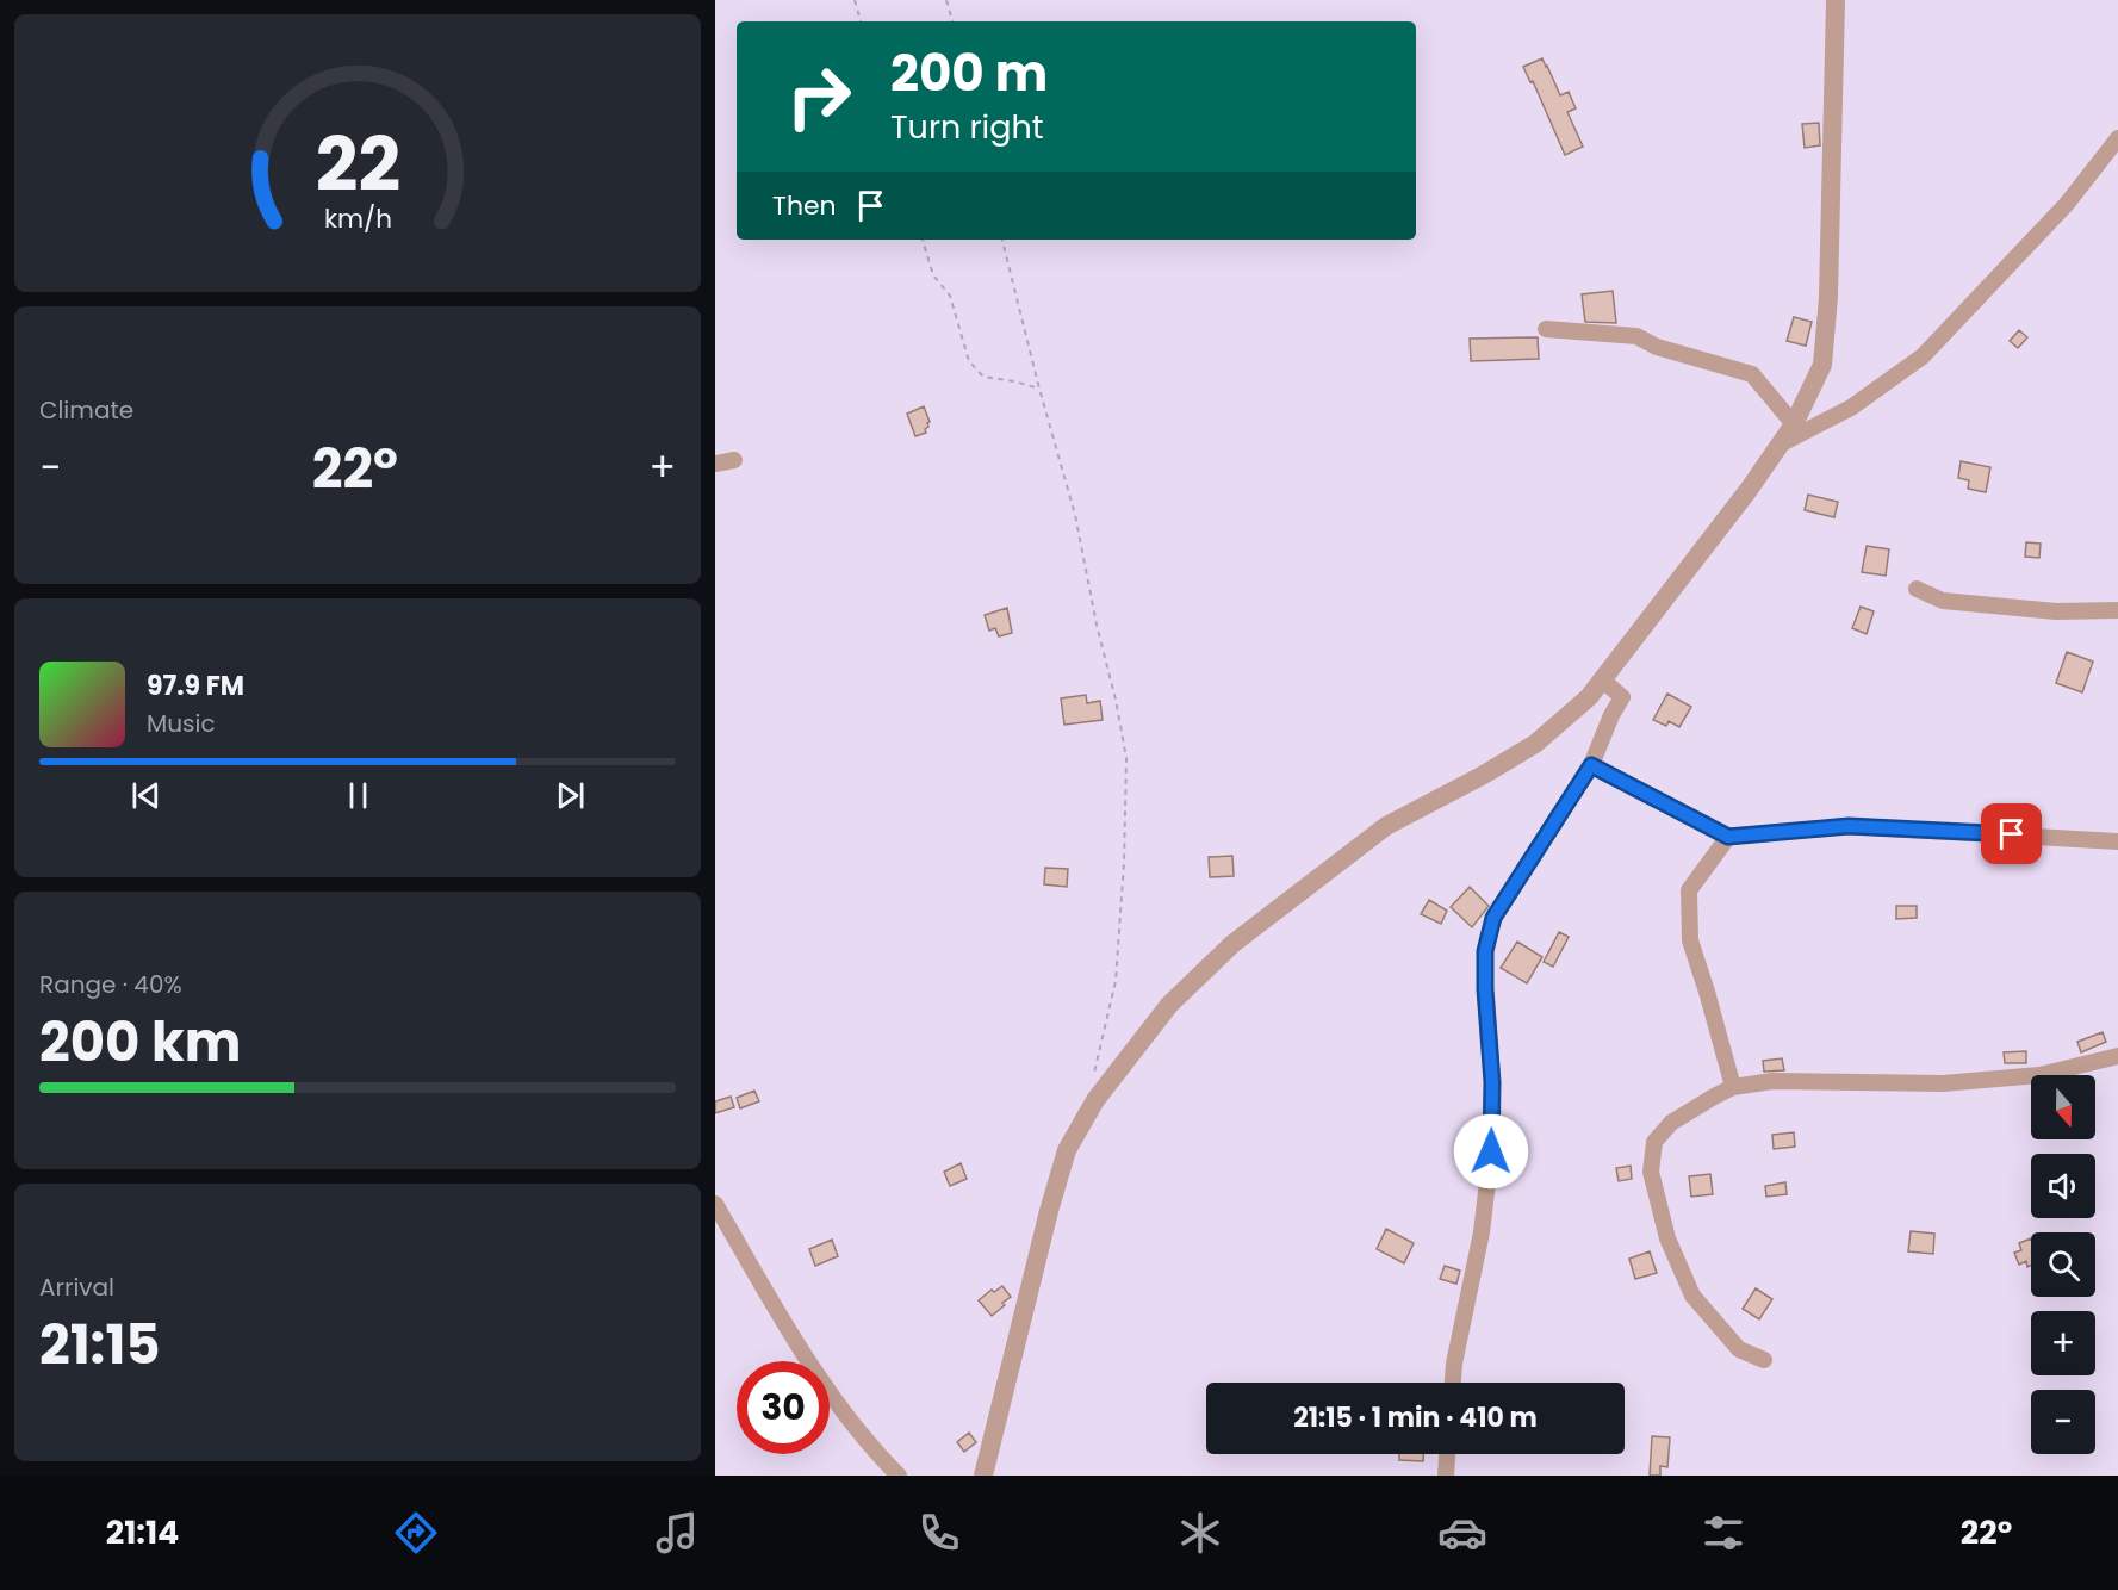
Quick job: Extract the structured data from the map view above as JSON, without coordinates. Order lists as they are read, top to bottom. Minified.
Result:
{"north":"bottom","page":{"turn":["200 m","Turn right"],"then":"Then","tile":["Climate",["Range · 40%","200 km"],["Arrival","21:15"]],"heat":["−","22°","+"],"song":["97.9 FM","Music"],"map_buttons":["+","−"],"limit":"30","trip":"21:15 · 1 min · 410 m","tabs":["21:14","22°"],"gauge":["22","km/h"]}}
